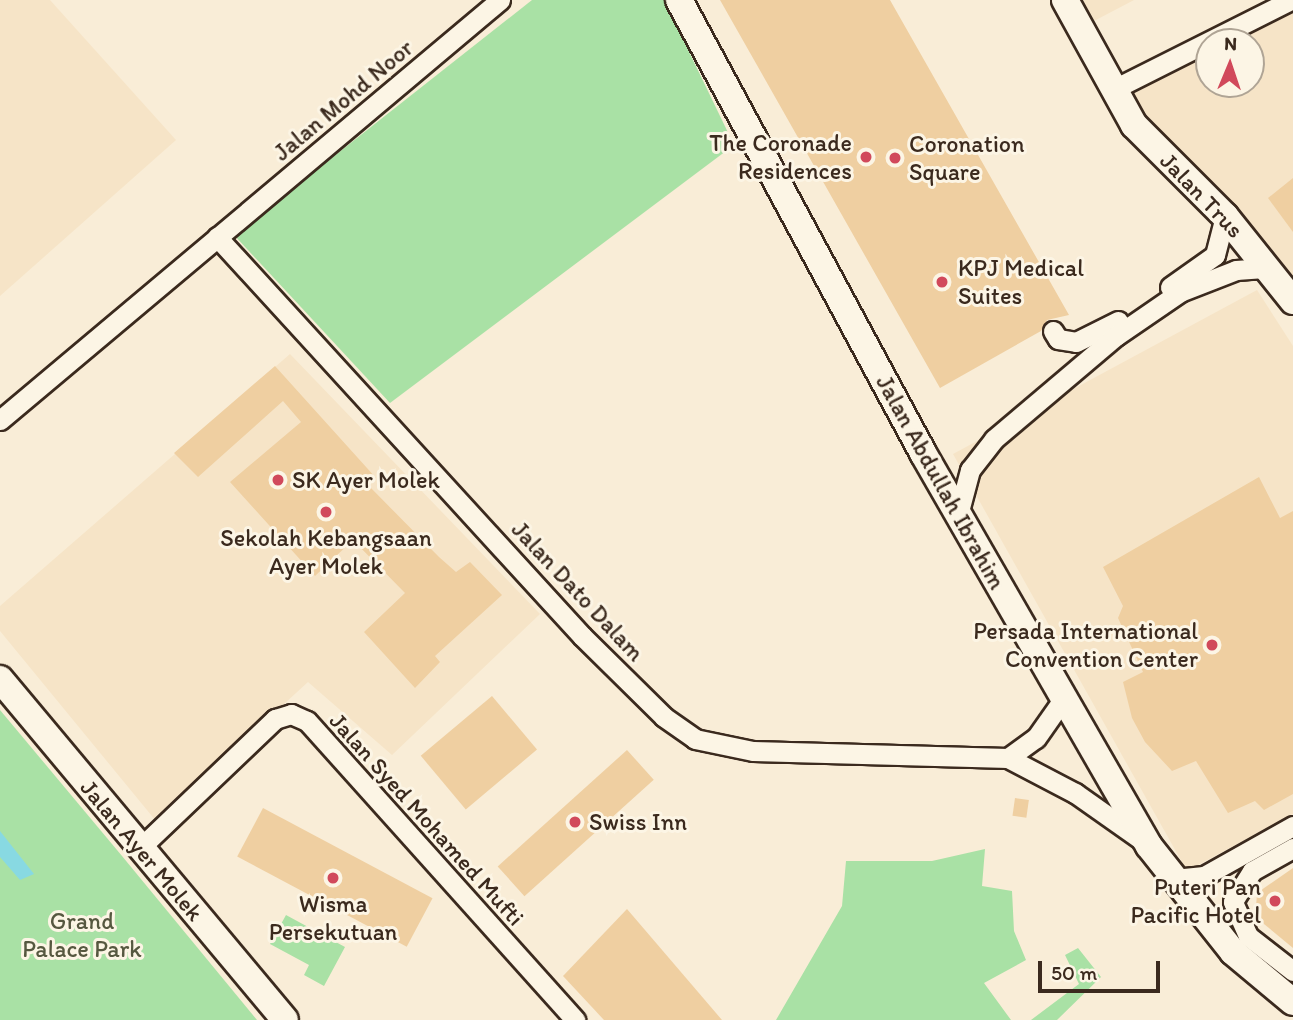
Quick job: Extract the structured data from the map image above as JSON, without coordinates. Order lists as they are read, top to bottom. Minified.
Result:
{"streets":{"street":["Jalan Mohd Noor","Jalan Trus","Jalan Abdullah Ibrahim","Jalan Dato Dalam","Jalan Syed Mohamed Mufti","Jalan Ayer Molek"]},"crossings":[["Jalan Mohd Noor","Jalan Dato Dalam"],["Jalan Abdullah Ibrahim","Jalan Dato Dalam"],["Jalan Syed Mohamed Mufti","Jalan Ayer Molek"]],"parks":["Grand Palace Park"],"places":["The Coronade Residences","Coronation Square","KPJ Medical Suites","SK Ayer Molek","Sekolah Kebangsaan Ayer Molek","Persada International Convention Center","Swiss Inn","Wisma Persekutuan","Puteri Pan Pacific Hotel"],"scale_bar":"50 m","north":"top"}
